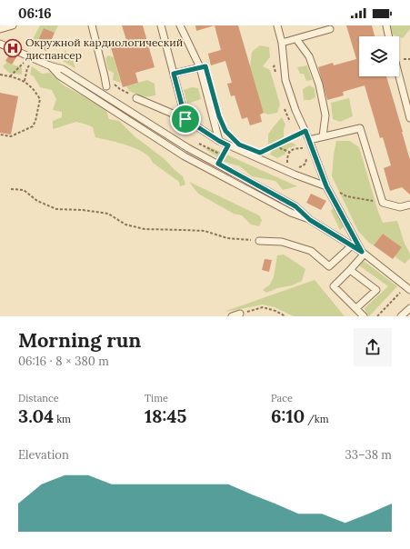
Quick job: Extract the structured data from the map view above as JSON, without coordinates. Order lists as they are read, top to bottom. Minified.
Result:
{"places":{"hospital":["Окружной кардиологический диспансер"]},"page":{"status":"06:16","heading":["Morning run","06:16 · 8 × 380 m"],"stats":[["Distance","3.04 km"],["Time","18:45"],["Pace","6:10 /km"]],"chart":["Elevation","33–38 m"]}}
